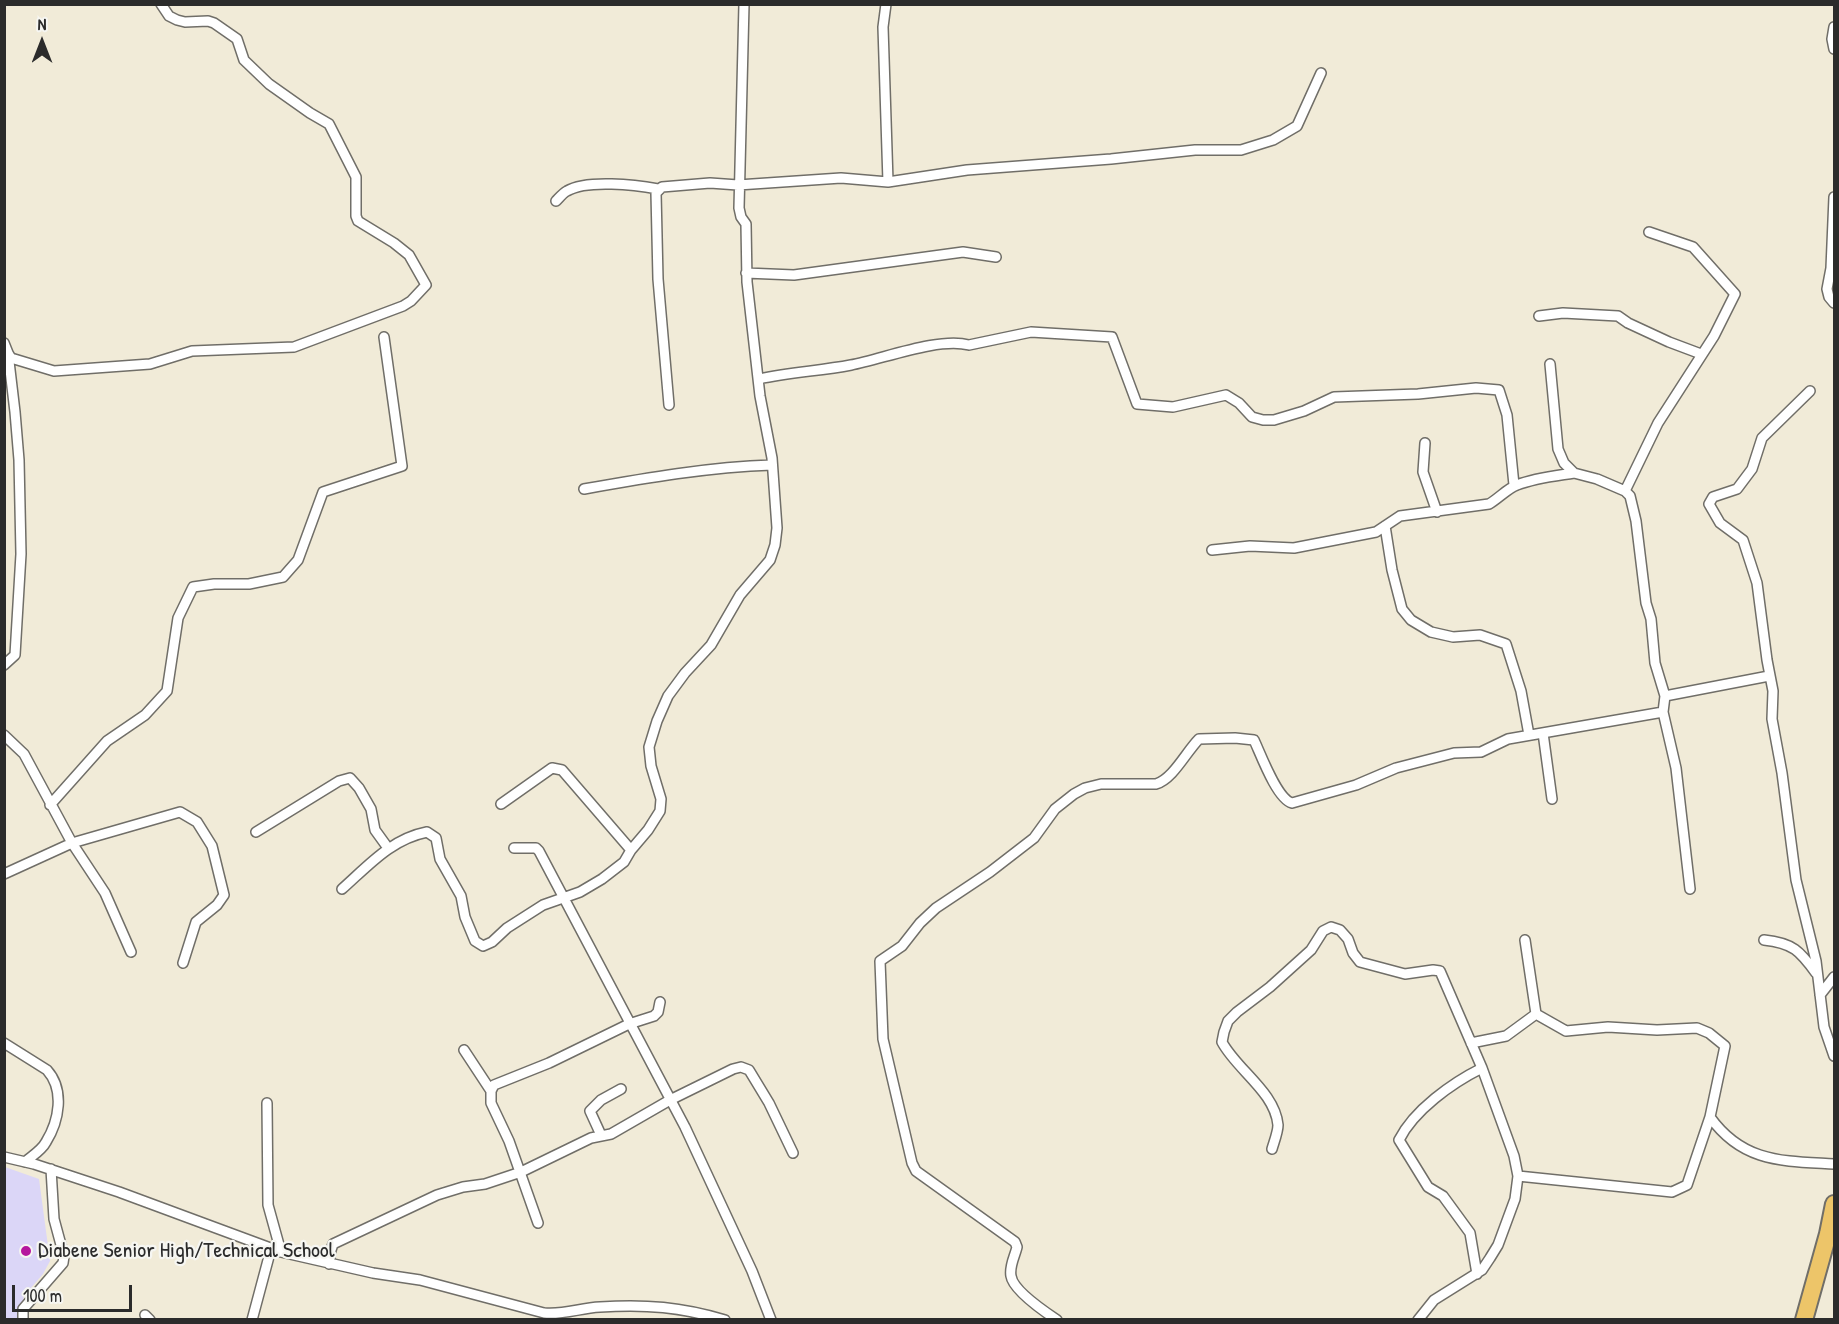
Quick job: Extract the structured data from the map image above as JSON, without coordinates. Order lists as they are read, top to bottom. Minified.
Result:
{"places":["Diabene Senior High/Technical School"],"scale_bar":"100 m","north":"top"}
